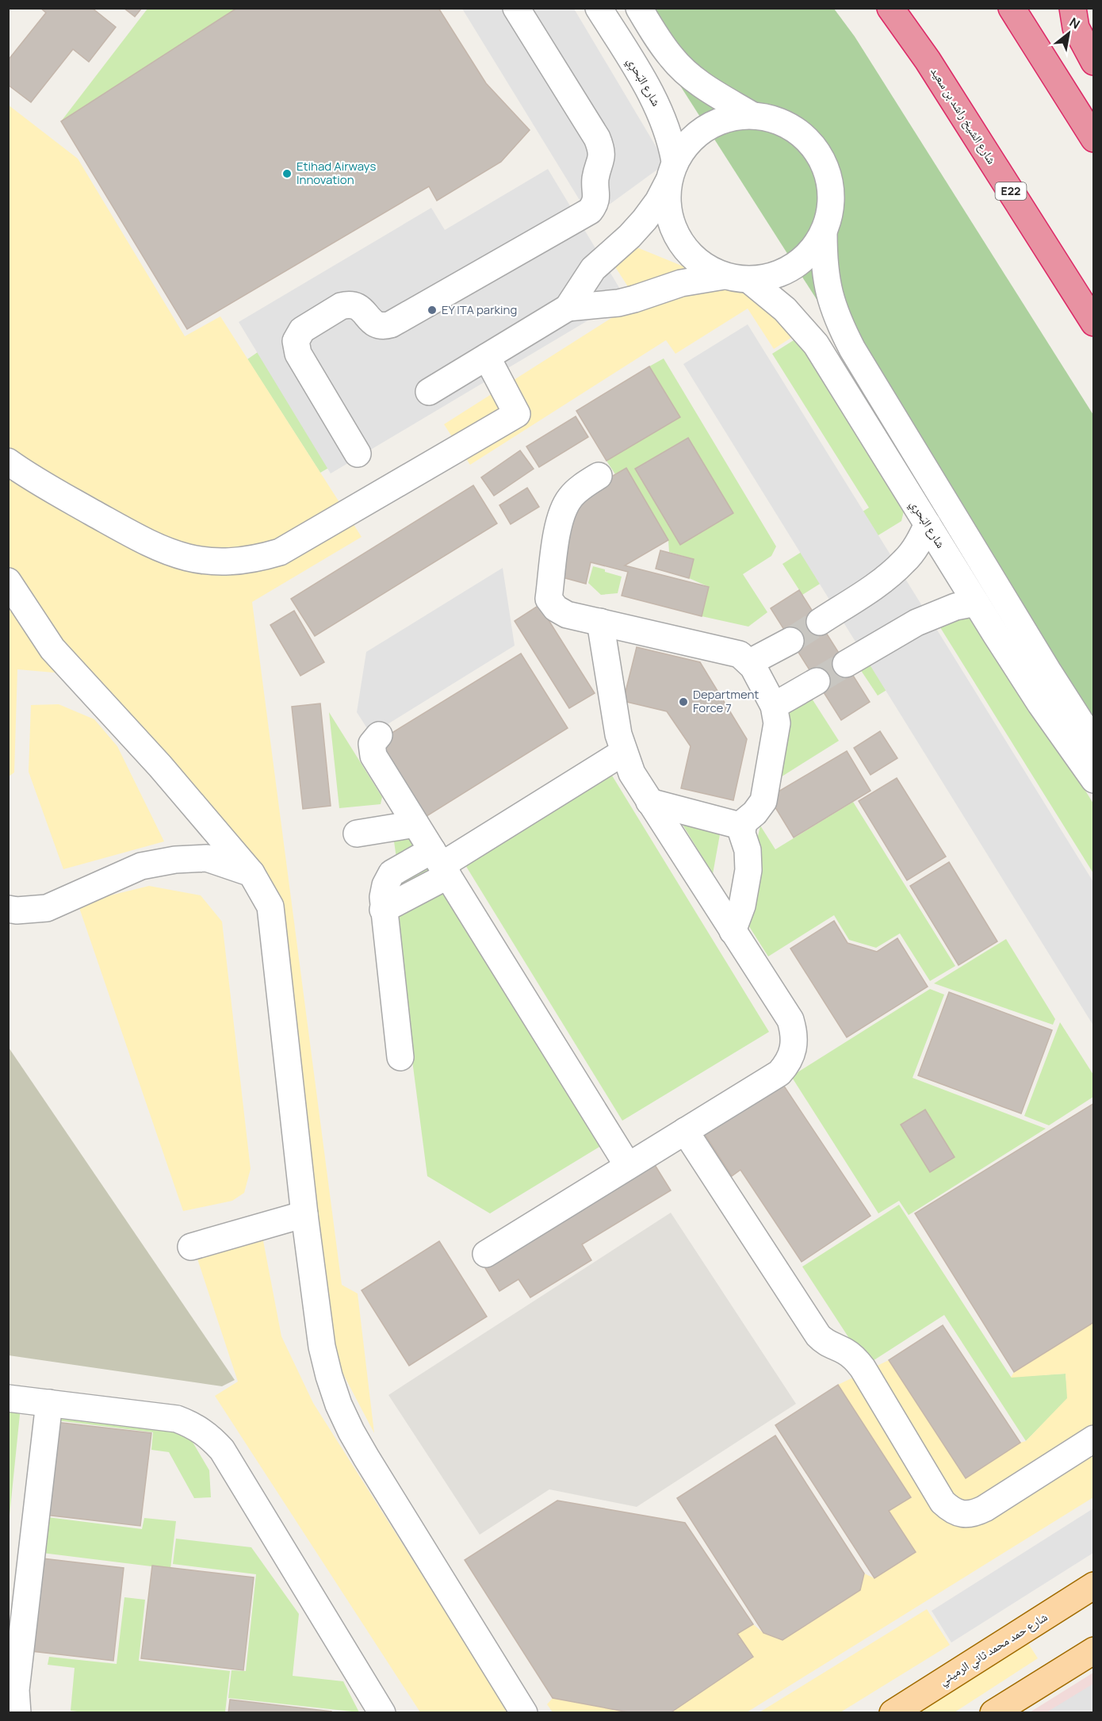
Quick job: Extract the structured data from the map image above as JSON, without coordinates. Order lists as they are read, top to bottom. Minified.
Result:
{"streets":{"highway":["شارع الشيخ راشد بن سعيد","E22"],"main road":["شارع حمد محمد ثاني الرميثي"],"street":["شارع البَحرِي"]},"places":["Etihad Airways Innovation","EY ITA parking","Department Force 7"],"north":"top right"}
